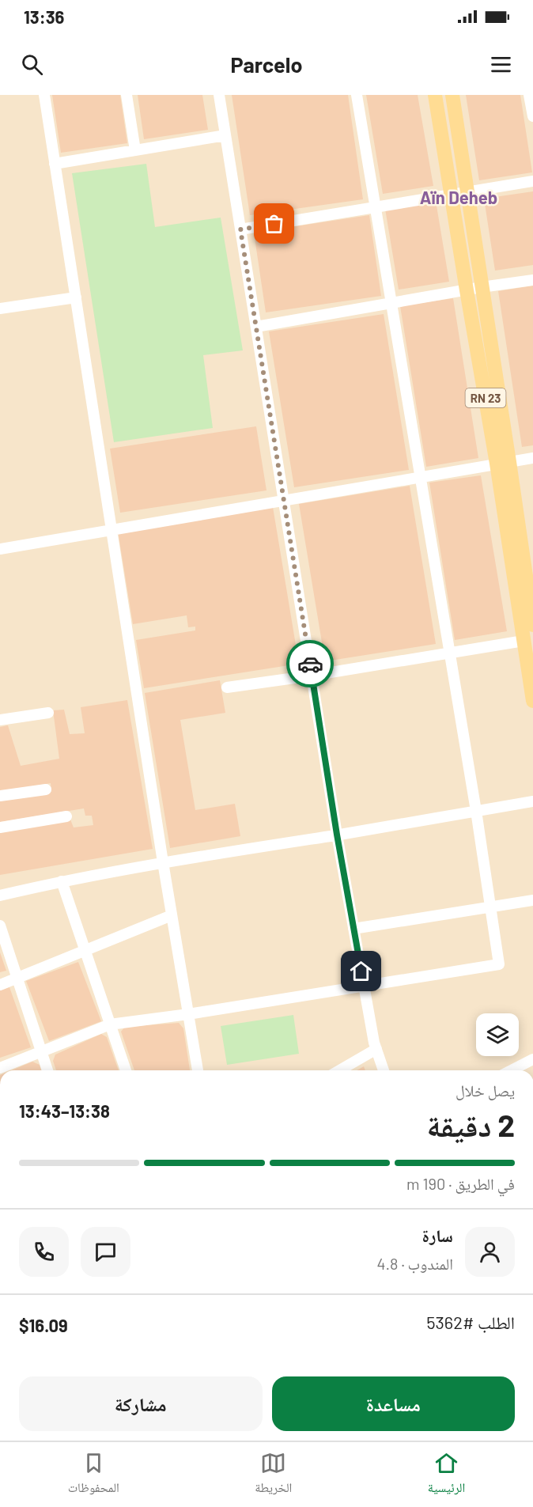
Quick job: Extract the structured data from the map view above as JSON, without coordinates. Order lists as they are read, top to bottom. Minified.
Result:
{"streets":{"main road":["RN 23"]},"districts":["Aïn Deheb"],"page":{"status":"13:36","header":"Parcelo","heading":["2 دقيقة","يصل خلال","13:38–13:43"],"panel":["سارة","المندوب · 4.8","الطلب #5362","$16.09"],"bar":"في الطريق · 190 m","buttons":["مساعدة","مشاركة"],"tabs":["الرئيسية","الخريطة","المحفوظات"]}}
